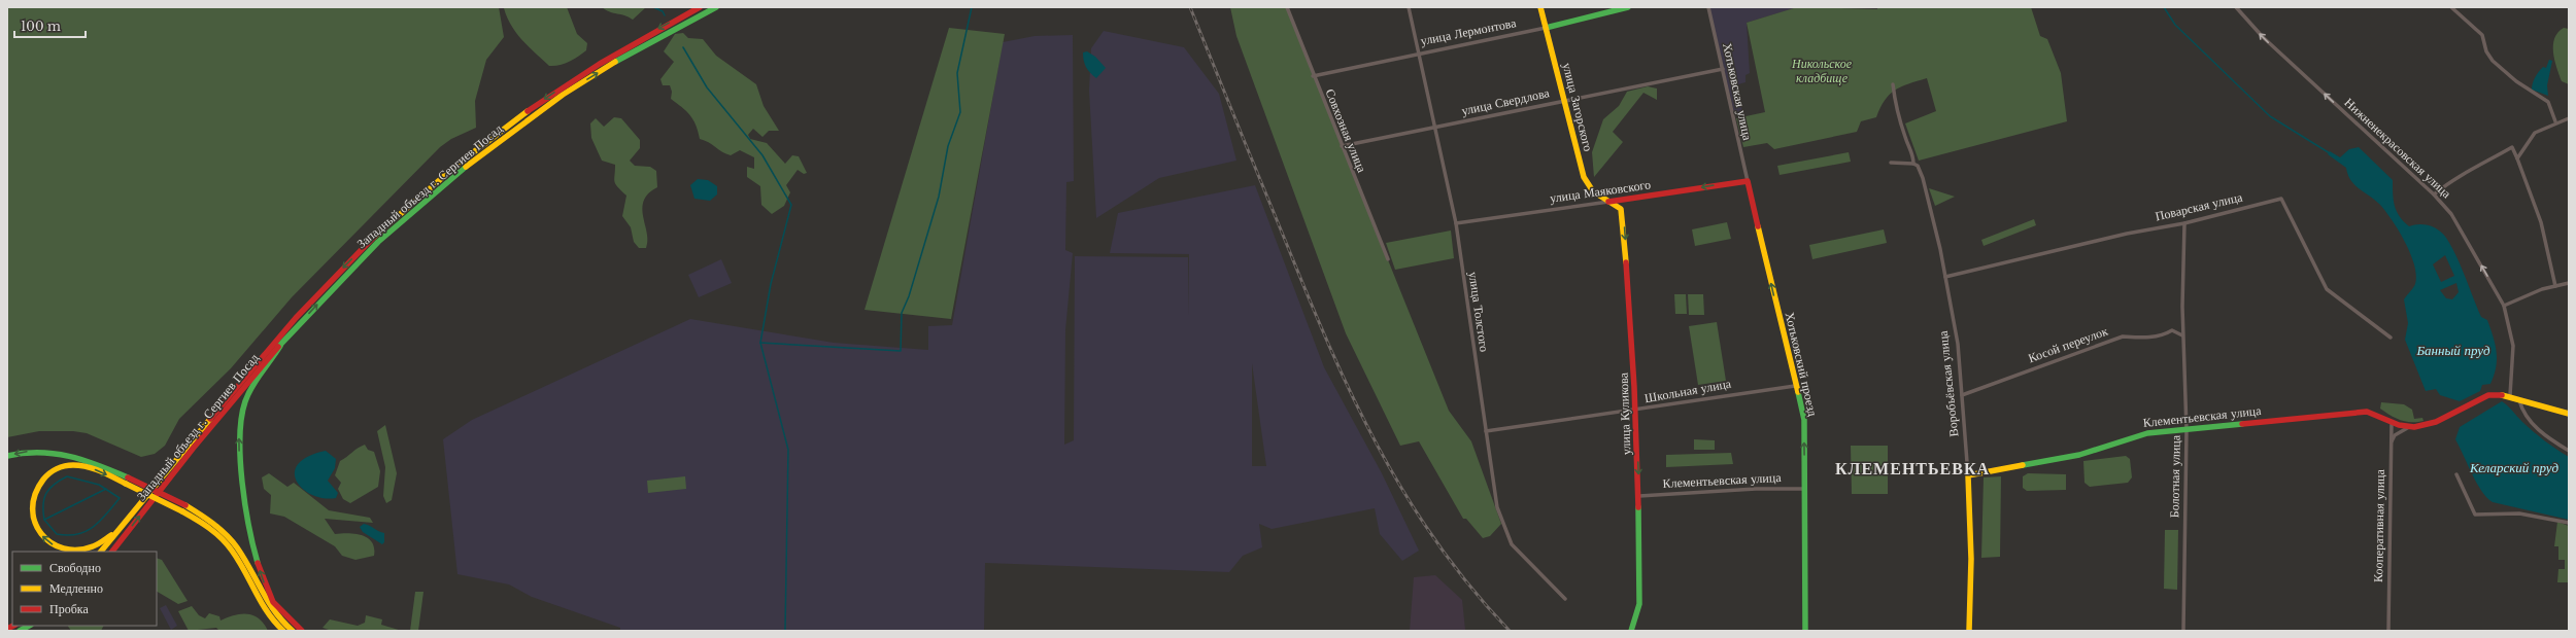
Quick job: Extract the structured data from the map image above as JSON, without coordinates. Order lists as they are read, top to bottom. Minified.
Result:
{"streets":{"main road":["улица Лермонтова","улица Загорского","Западный объезд г. Сергиев Посад","улица Маяковского","Хотьковский проезд","Воробьёвская улица","улица Куликова","Клементьевская улица"],"street":["Хотьковская улица","улица Свердлова","Совхозная улица","Нижненекрасовская улица","Поварская улица","улица Толстого","Косой переулок","Школьная улица","Болотная улица","Кооперативная улица"]},"crossings":[["улица Лермонтова","улица Загорского"],["улица Лермонтова","Совхозная улица"],["улица Лермонтова","улица Толстого"],["Хотьковская улица","улица Свердлова"],["Хотьковская улица","улица Маяковского"],["Хотьковская улица","Хотьковский проезд"],["улица Свердлова","улица Загорского"],["улица Свердлова","Совхозная улица"],["улица Свердлова","улица Толстого"],["улица Загорского","улица Маяковского"],["улица Загорского","улица Куликова"],["улица Маяковского","улица Толстого"],["улица Маяковского","Хотьковский проезд"],["улица Маяковского","улица Куликова"],["Поварская улица","Воробьёвская улица"],["Поварская улица","Болотная улица"],["улица Толстого","Школьная улица"],["Косой переулок","Воробьёвская улица"],["Косой переулок","Болотная улица"],["Хотьковский проезд","Школьная улица"],["Хотьковский проезд","Клементьевская улица"],["Воробьёвская улица","Клементьевская улица"],["Школьная улица","улица Куликова"],["улица Куликова","Клементьевская улица"],["Клементьевская улица","Болотная улица"],["Клементьевская улица","Кооперативная улица"]],"one_way":["Нижненекрасовская улица","улица Маяковского","Хотьковский проезд","улица Куликова"],"districts":["КЛЕМЕНТЬЕВКА"],"water":["Банный пруд","Келарский пруд"],"parks":["Никольское кладбище"],"legend":["Свободно","Медленно","Пробка"],"scale_bar":"100 m"}
